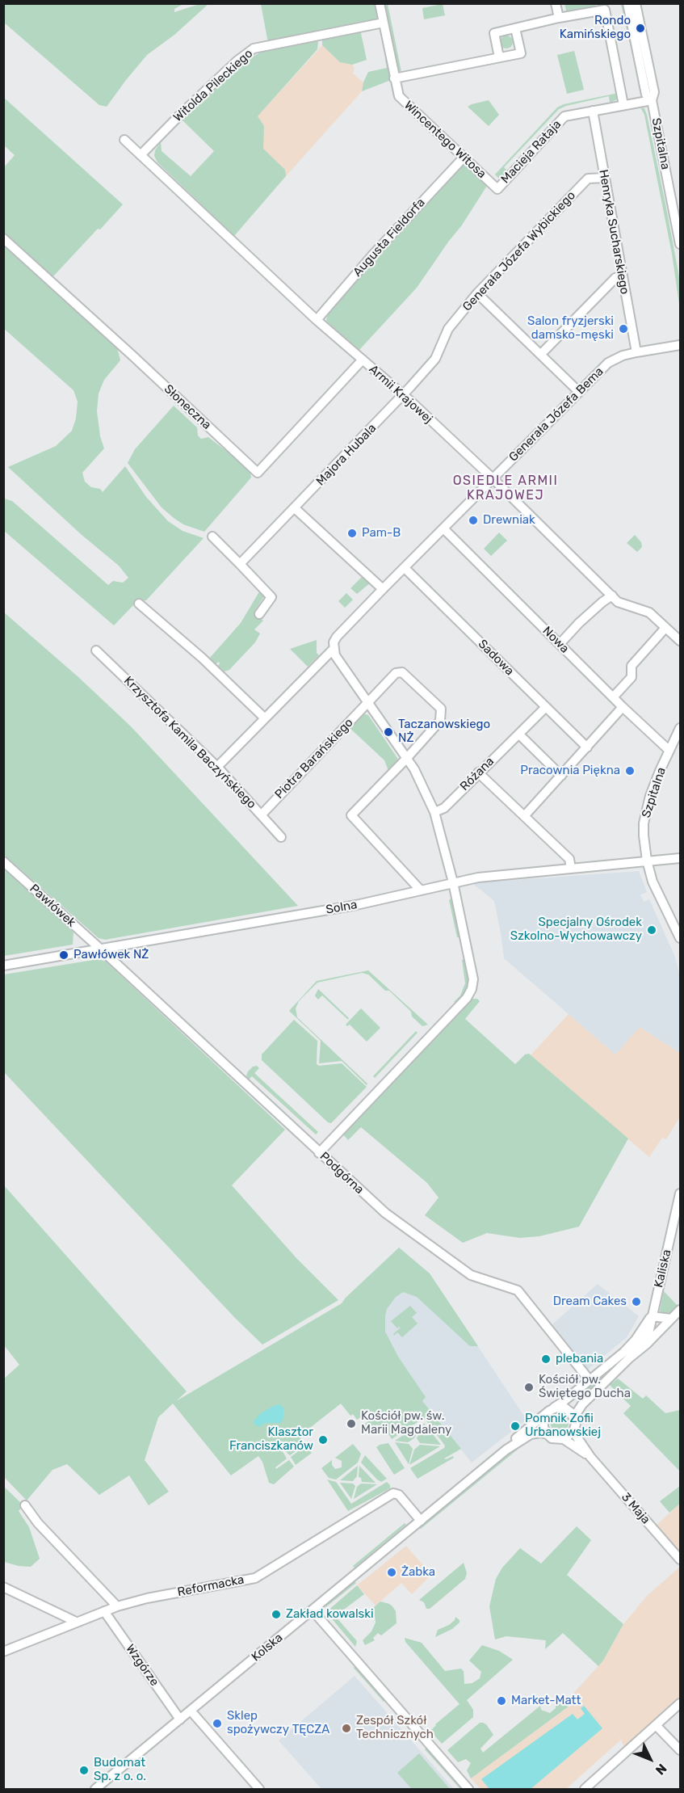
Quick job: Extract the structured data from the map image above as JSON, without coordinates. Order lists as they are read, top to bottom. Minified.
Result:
{"streets":{"street":["Witolda Pileckiego","Wincentego Witosa","Szpitalna","Macieja Rataja","Henryka Sucharskiego","Augusta Fieldorfa","Generała Józefa Wybickiego","Armii Krajowej","Słoneczna","Generała Józefa Bema","Majora Hubala","Nowa","Sadowa","Krzysztofa Kamila Baczyńskiego","Piotra Barańskiego","Różana","Pawłówek","Solna","Podgórna","Kaliska","3 Maja","Reformacka","Kolska","Wzgórze"]},"crossings":[["Witolda Pileckiego","Wincentego Witosa"],["Witolda Pileckiego","Armii Krajowej"],["Wincentego Witosa","Macieja Rataja"],["Wincentego Witosa","Augusta Fieldorfa"],["Szpitalna","Macieja Rataja"],["Szpitalna","Nowa"],["Szpitalna","Solna"],["Macieja Rataja","Henryka Sucharskiego"],["Henryka Sucharskiego","Generała Józefa Wybickiego"],["Henryka Sucharskiego","Generała Józefa Bema"],["Augusta Fieldorfa","Armii Krajowej"],["Generała Józefa Wybickiego","Majora Hubala"],["Armii Krajowej","Słoneczna"],["Armii Krajowej","Generała Józefa Bema"],["Armii Krajowej","Majora Hubala"],["Generała Józefa Bema","Nowa"],["Generała Józefa Bema","Sadowa"],["Generała Józefa Bema","Krzysztofa Kamila Baczyńskiego"],["Sadowa","Różana"],["Krzysztofa Kamila Baczyńskiego","Piotra Barańskiego"],["Pawłówek","Solna"],["Pawłówek","Podgórna"],["Solna","Podgórna"],["Podgórna","Kolska"],["Kaliska","Kolska"],["3 Maja","Kolska"],["Reformacka","Kolska"],["Reformacka","Wzgórze"],["Kolska","Wzgórze"]],"districts":["OSIEDLE ARMII KRAJOWEJ"],"places":["Rondo Kamińskiego","Salon fryzjerski damsko-męski","Drewniak","Pam-B","Taczanowskiego NŻ","Pracownia Piękna","Specjalny Ośrodek Szkolno-Wychowawczy","Pawłówek NŻ","Dream Cakes","plebania","Kościół pw. Świętego Ducha","Kościół pw. św. Marii Magdaleny","Pomnik Zofii Urbanowskiej","Klasztor Franciszkanów","Żabka","Zakład kowalski","Market-Matt","Sklep spożywczy TĘCZA","Zespół Szkół Technicznych","Budomat Sp. z o. o."],"north":"bottom right"}
